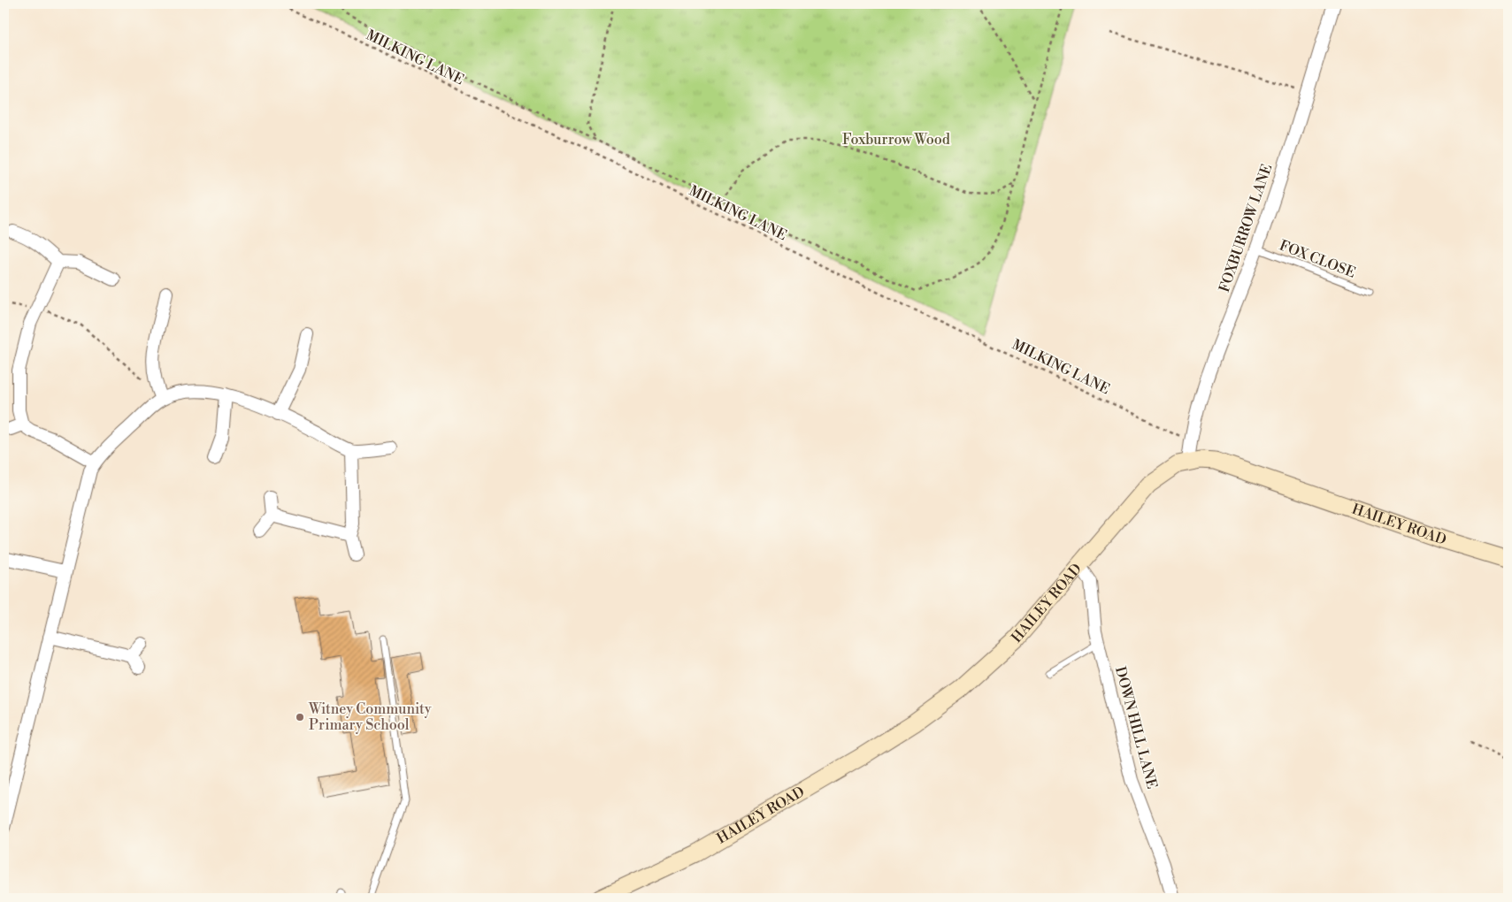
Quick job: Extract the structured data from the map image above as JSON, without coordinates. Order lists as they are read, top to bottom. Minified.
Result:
{"streets":{"main road":["HAILEY ROAD"],"street":["FOXBURROW LANE","DOWN HILL LANE"],"lane":["FOX CLOSE"],"path":["MILKING LANE"]},"crossings":[["MILKING LANE","FOXBURROW LANE"],["FOXBURROW LANE","FOX CLOSE"],["FOXBURROW LANE","HAILEY ROAD"],["HAILEY ROAD","DOWN HILL LANE"]],"parks":["Foxburrow Wood"],"places":["Witney Community Primary School"]}
